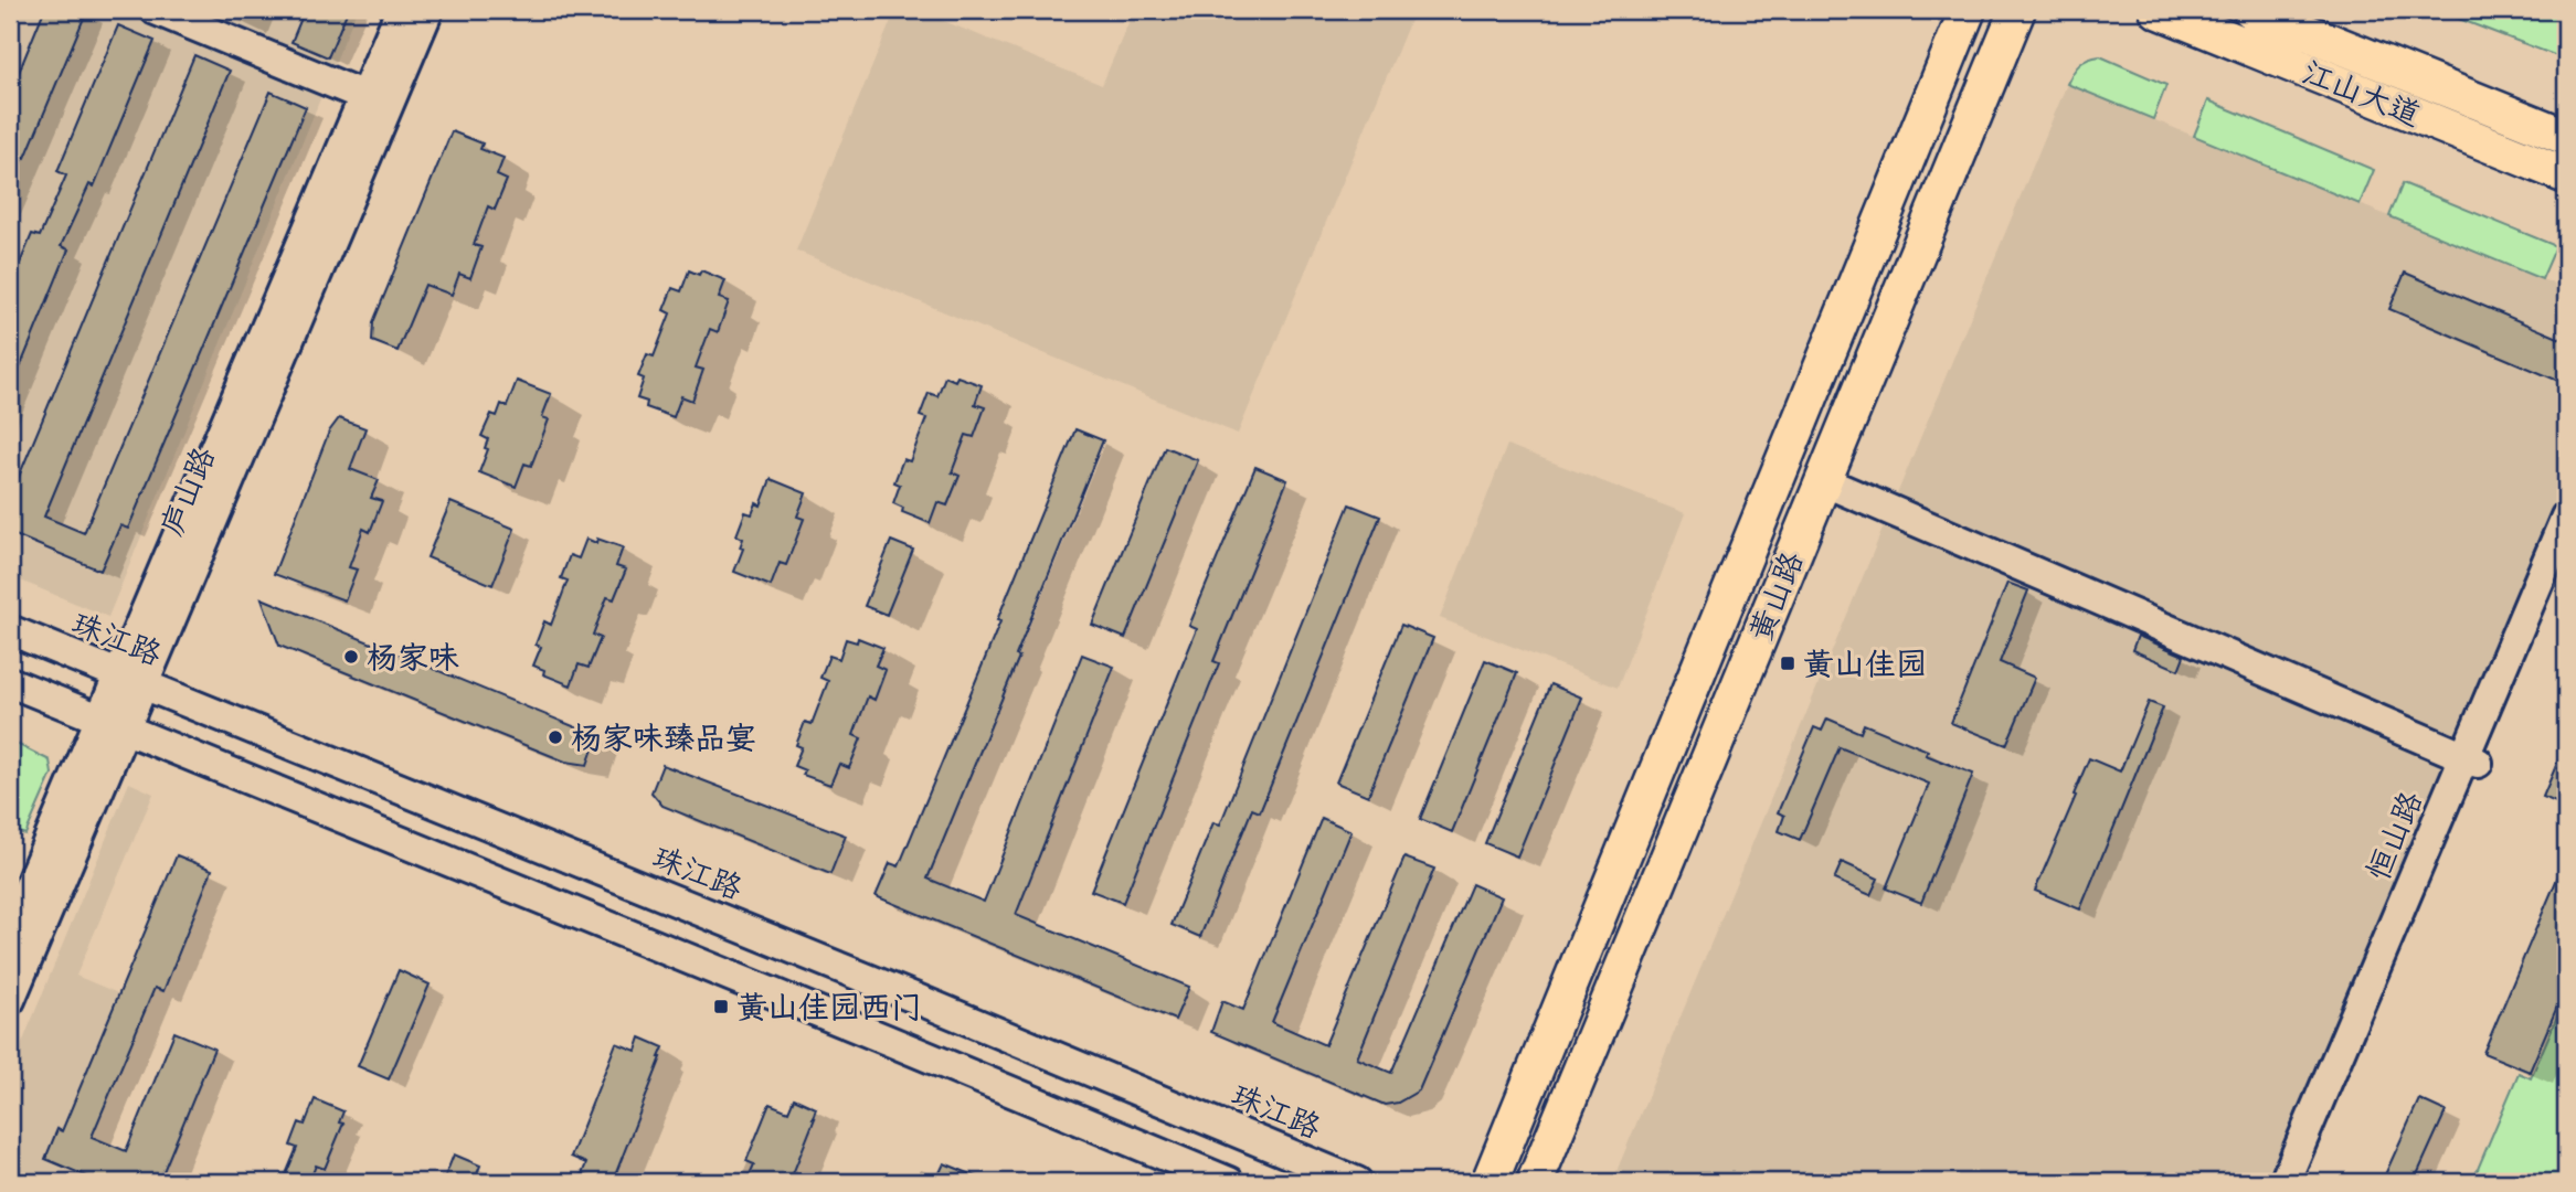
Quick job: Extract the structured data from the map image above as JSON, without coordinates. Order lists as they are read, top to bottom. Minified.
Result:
{"streets":{"main road":["江山大道","黄山路"],"street":["庐山路","珠江路","恒山路"]},"crossings":[["庐山路","珠江路"]],"places":{"other":["杨家味","杨家味臻品宴"],"transit":["黄山佳园","黄山佳园西门"]}}
